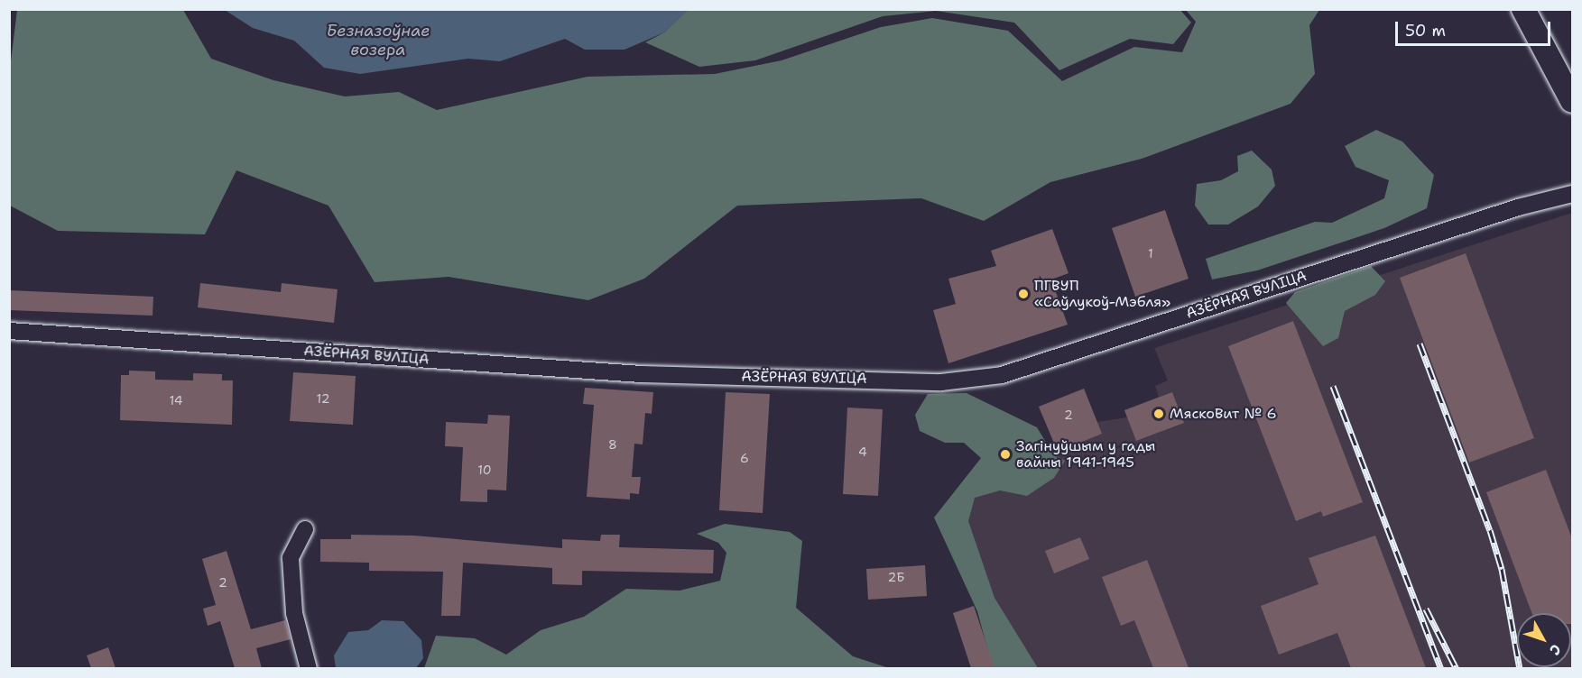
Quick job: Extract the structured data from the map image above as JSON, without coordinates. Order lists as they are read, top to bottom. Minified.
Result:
{"streets":{"street":["АЗЁРНАЯ ВУЛІЦА"]},"water":["Безназоўнае возера"],"places":["ПГВУП «Саўлукоў-Мэбля»","МяскоВит № 6","Загінуўшым у гады вайны 1941-1945"],"house_numbers":["1","12","14","2","8","4","6","10","2Б","2"],"scale_bar":"50 m","north":"bottom right"}
